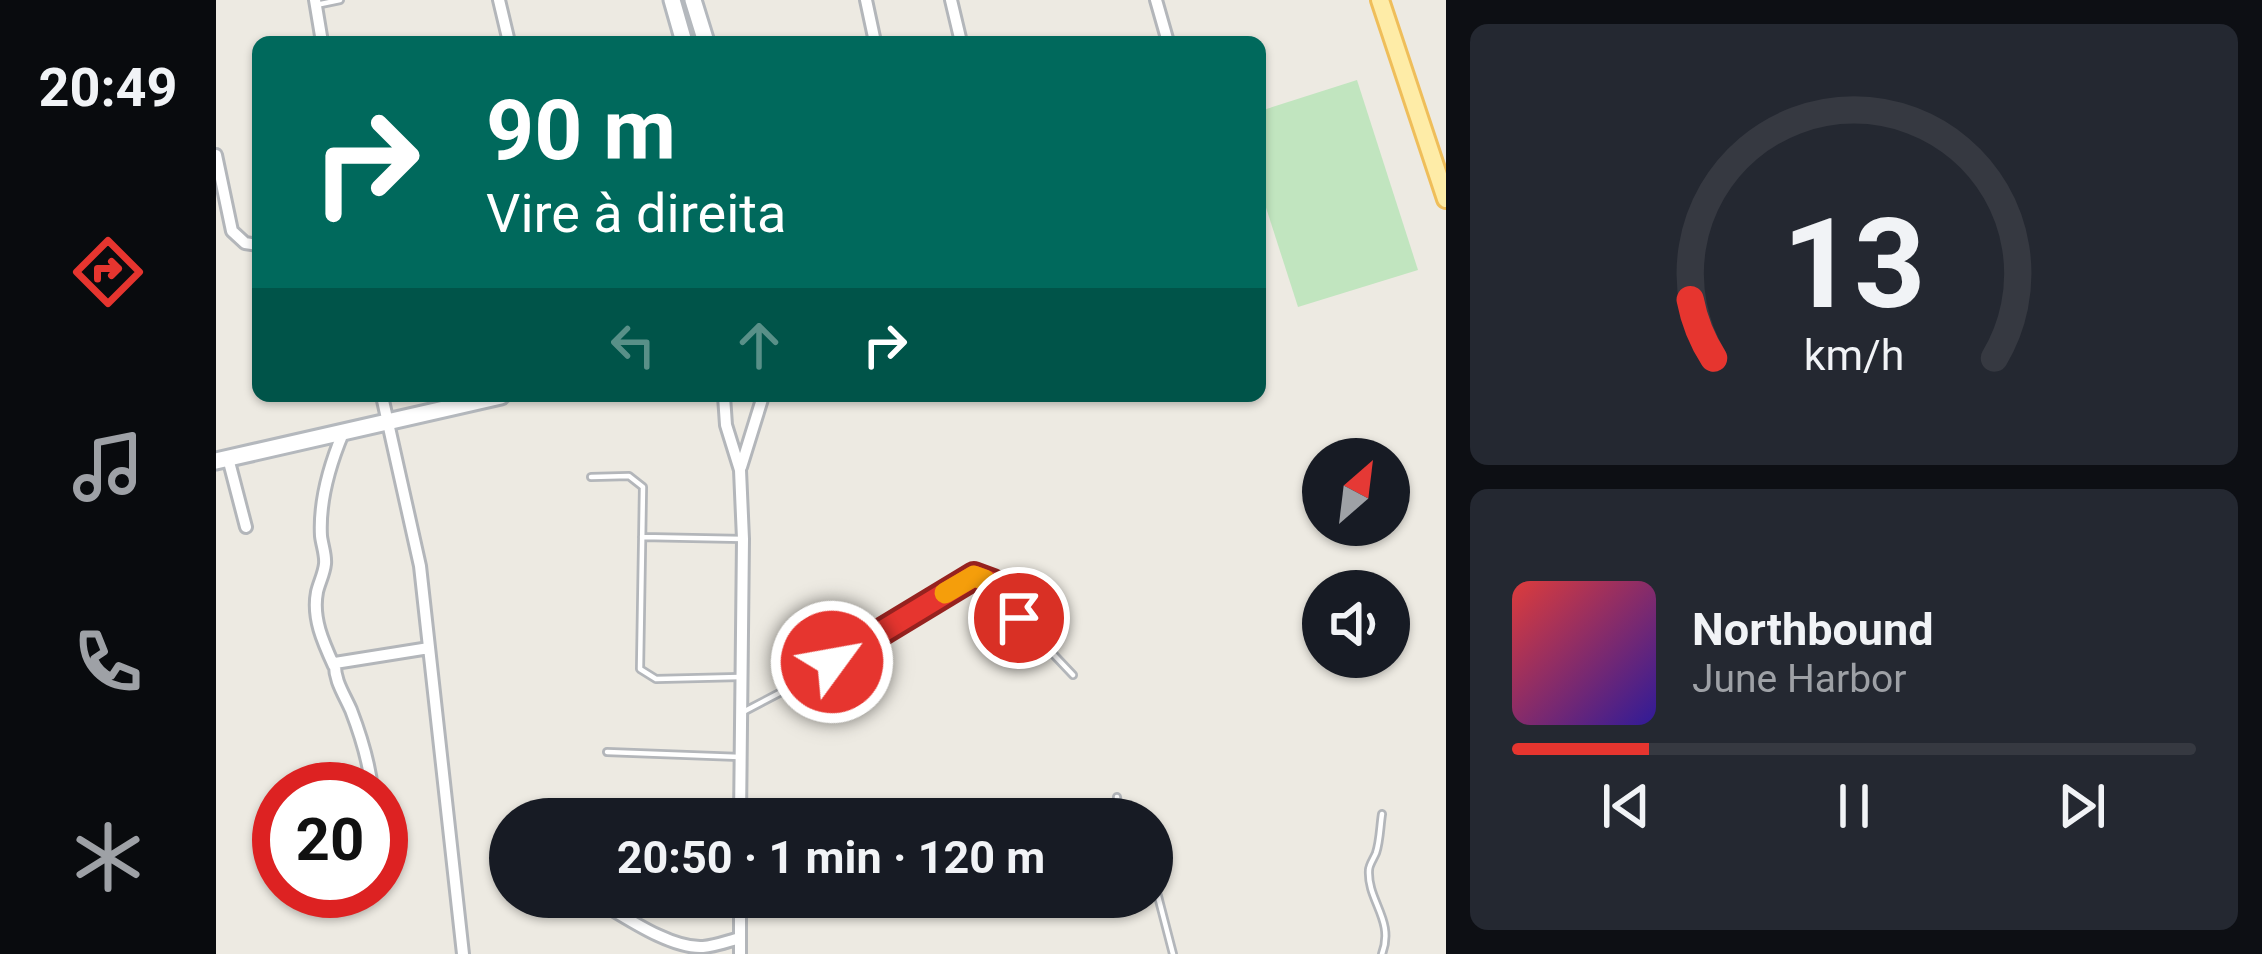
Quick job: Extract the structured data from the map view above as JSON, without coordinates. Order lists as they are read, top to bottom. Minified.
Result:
{"north":"top right","page":{"tabs":"20:49","turn":["90 m","Vire à direita"],"song":["Northbound","June Harbor"],"limit":"20","trip":"20:50 · 1 min · 120 m","gauge":["13","km/h"]}}
